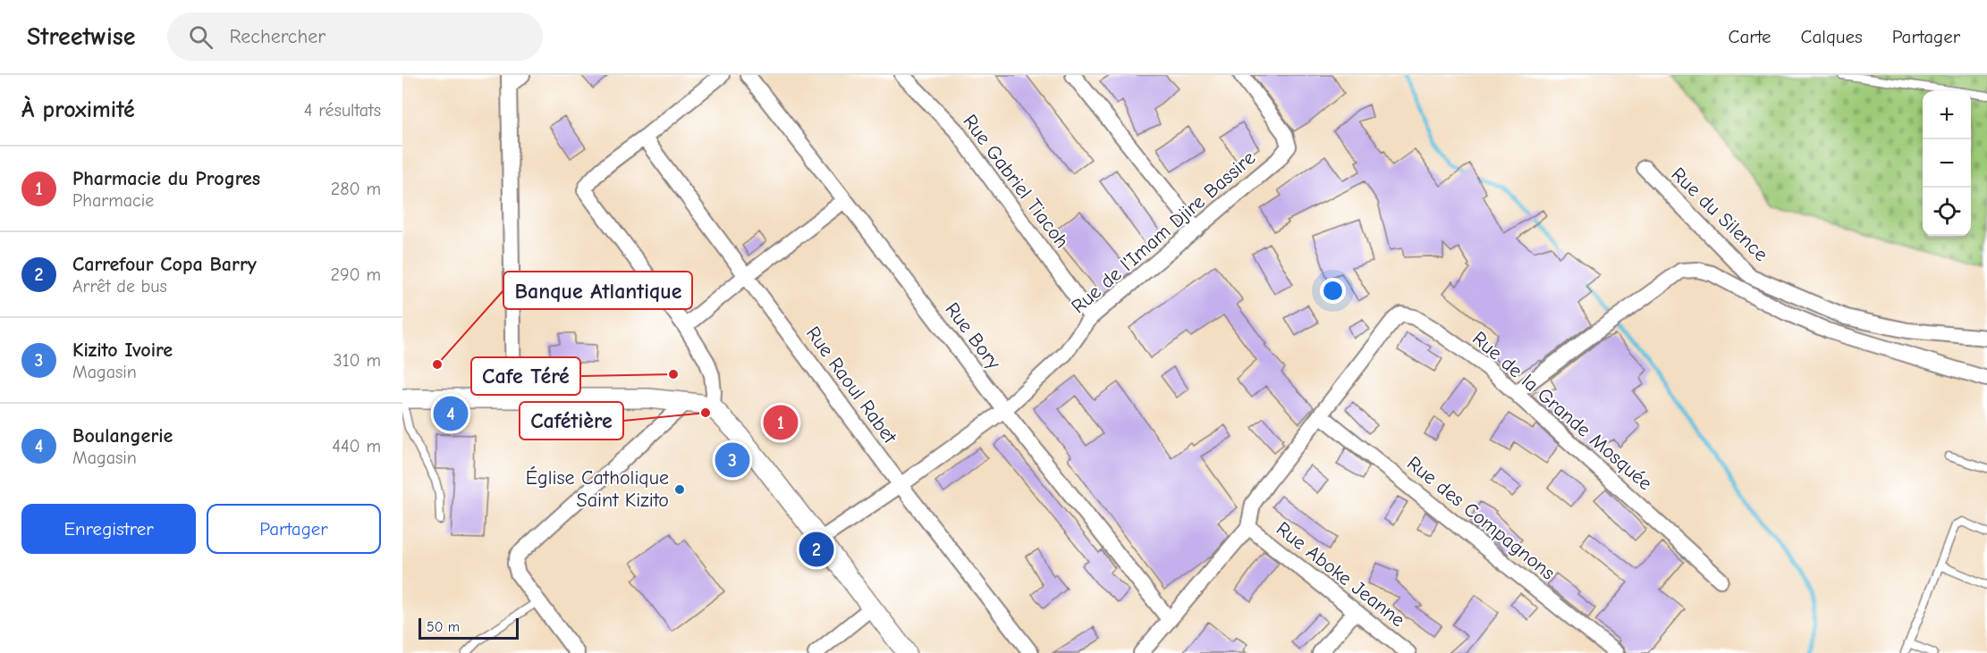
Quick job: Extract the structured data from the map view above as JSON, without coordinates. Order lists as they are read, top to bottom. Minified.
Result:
{"streets":{"street":["Rue Gabriel Tiacoh","Rue du Silence","Rue de l'Imam Djire Bassire","Rue Bory","Rue Raoul Rabet","Rue de la Grande Mosquée","Rue des Compagnons","Rue Aboke Jeanne"]},"crossings":[["Rue Gabriel Tiacoh","Rue de l'Imam Djire Bassire"],["Rue de l'Imam Djire Bassire","Rue Bory"],["Rue de l'Imam Djire Bassire","Rue Raoul Rabet"],["Rue Bory","Rue de la Grande Mosquée"],["Rue de la Grande Mosquée","Rue des Compagnons"],["Rue de la Grande Mosquée","Rue Aboke Jeanne"]],"places":["Banque Atlantique","Cafe Téré","Cafétière","Église Catholique Saint Kizito"],"scale_bar":"50 m","page":{"header":"Streetwise","search":"Rechercher","nav":["Carte","Calques","Partager"],"heading":["À proximité","4 résultats"],"map_buttons":["+","−"],"list":[{"mark":"1","name":"Pharmacie du Progres","note":"Pharmacie","value":"280 m"},{"mark":"2","name":"Carrefour Copa Barry","note":"Arrêt de bus","value":"290 m"},{"mark":"3","name":"Kizito Ivoire","note":"Magasin","value":"310 m"},{"mark":"4","name":"Boulangerie","note":"Magasin","value":"440 m"}],"pins":["4","1","3","2"],"buttons":["Enregistrer","Partager"],"scale":"50 m"}}
